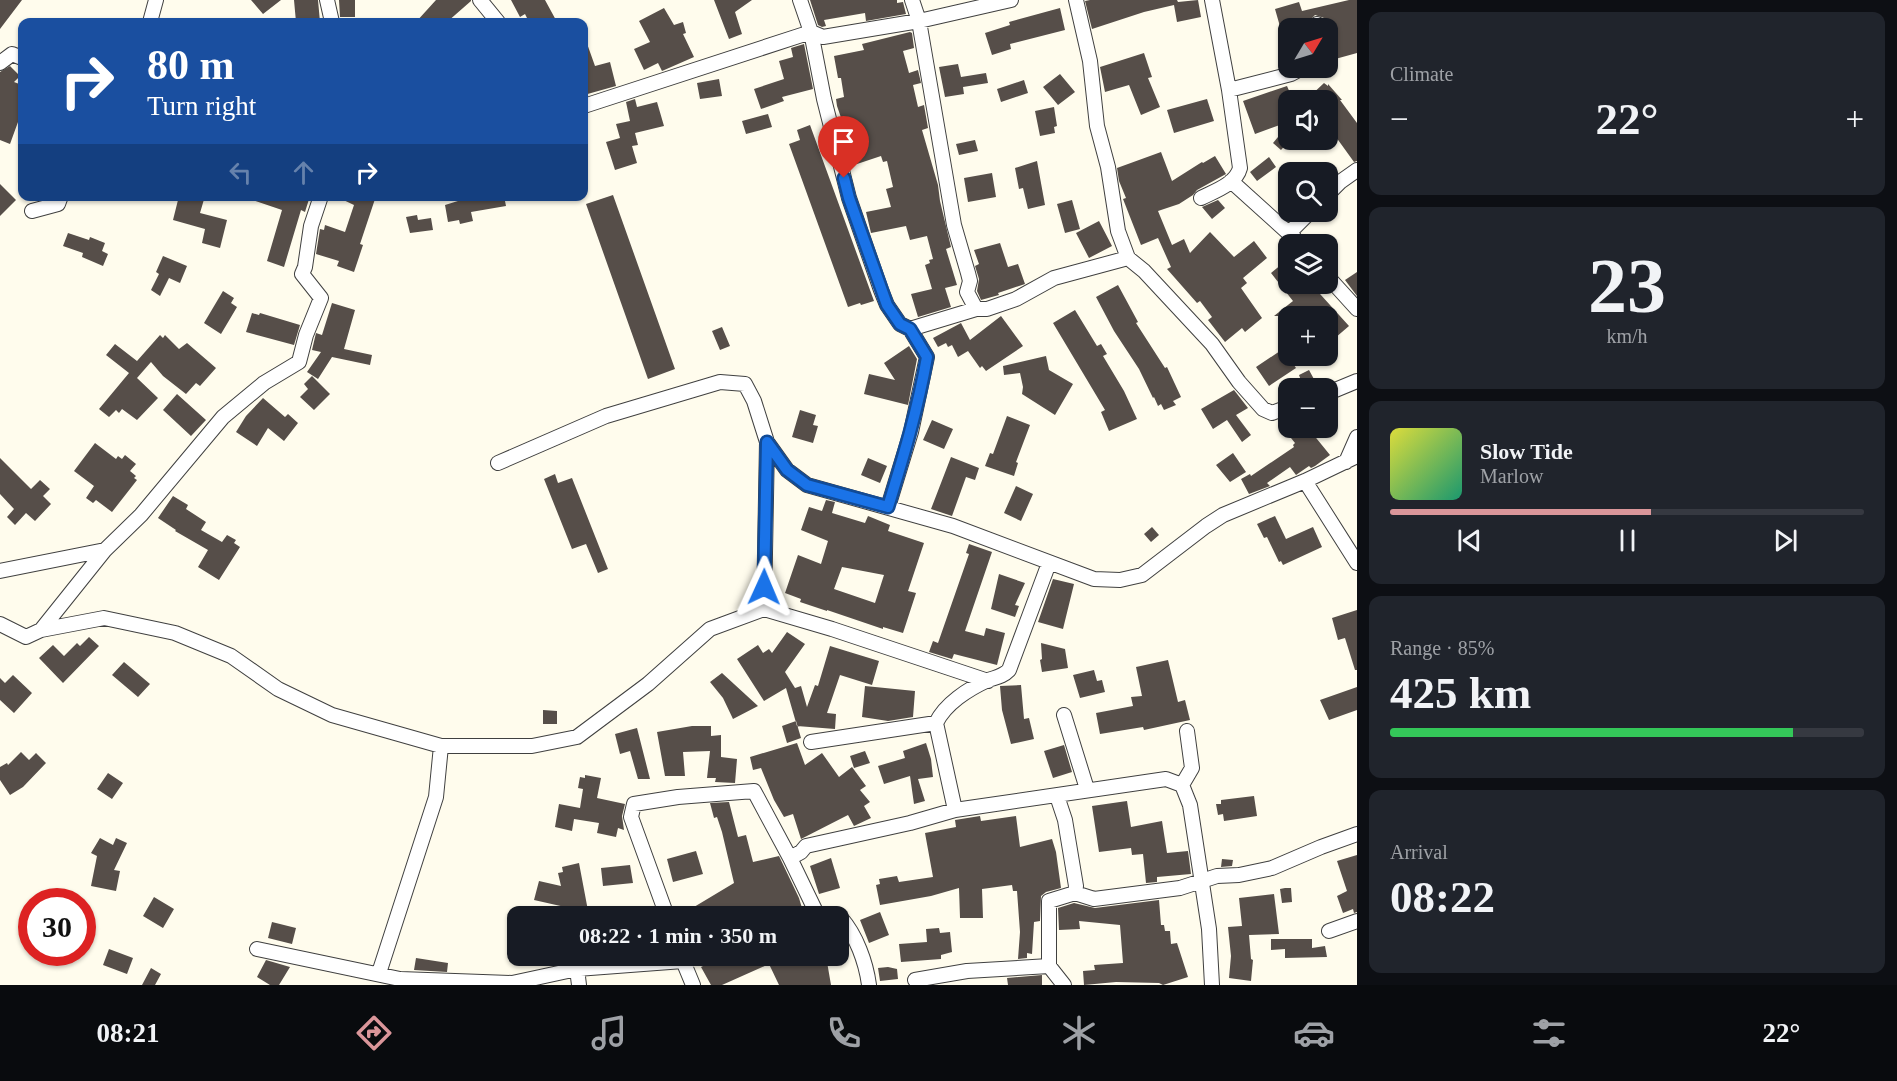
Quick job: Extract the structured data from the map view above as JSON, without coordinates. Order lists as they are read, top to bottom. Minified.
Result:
{"north":"top right","page":{"tile":["Climate",["23","km/h"],["Range · 85%","425 km"],["Arrival","08:22"]],"map_buttons":["+","−"],"turn":["80 m","Turn right"],"heat":["−","22°","+"],"song":["Slow Tide","Marlow"],"limit":"30","trip":"08:22 · 1 min · 350 m","tabs":["08:21","22°"]}}
